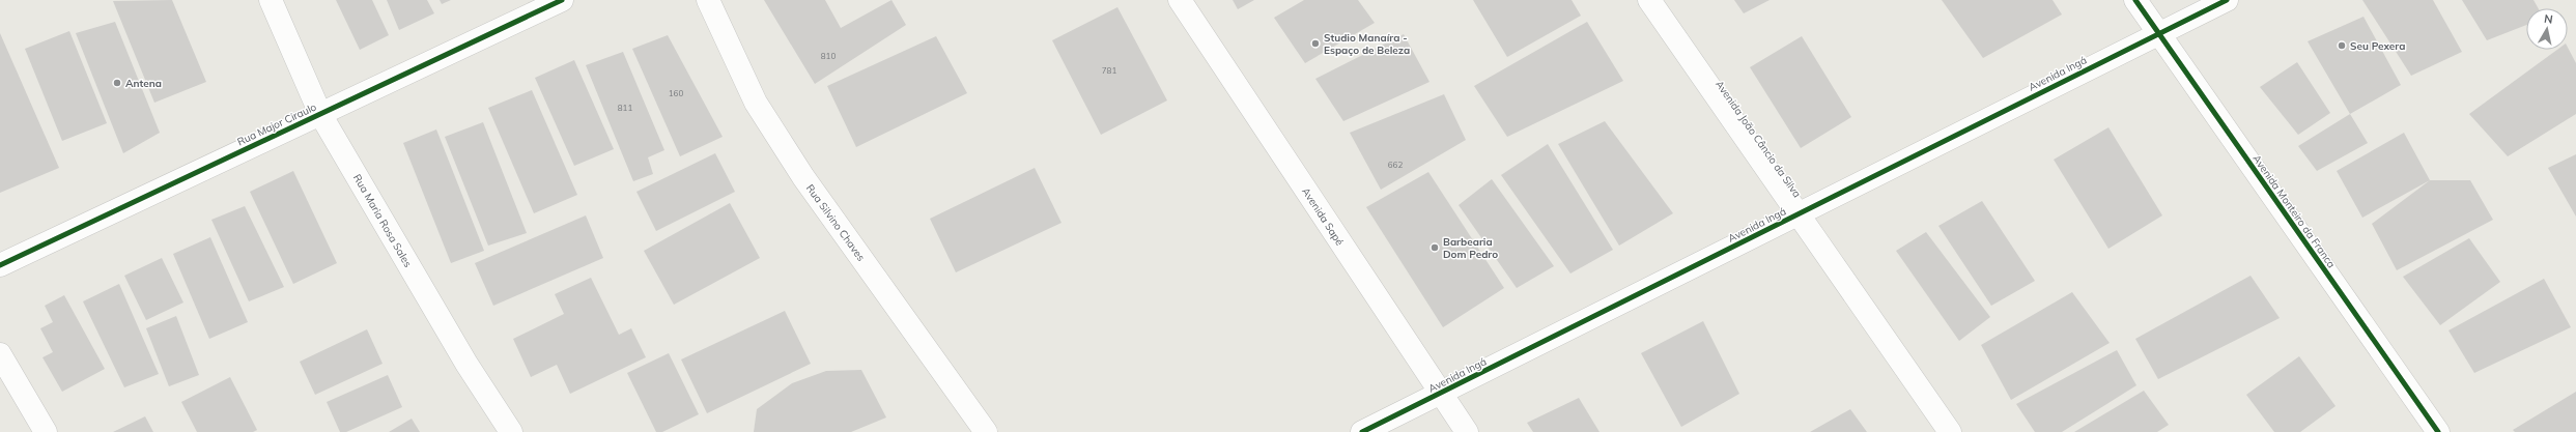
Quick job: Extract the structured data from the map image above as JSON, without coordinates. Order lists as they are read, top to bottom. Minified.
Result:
{"streets":{"street":["Avenida Ingá","Rua Major Ciraulo","Avenida João Câncio da Silva","Avenida Monteiro da Franca","Avenida Sapé","Rua Maria Rosa Sales","Rua Silvino Chaves"]},"crossings":[["Avenida Ingá","Avenida João Câncio da Silva"],["Avenida Ingá","Avenida Monteiro da Franca"],["Avenida Ingá","Avenida Sapé"],["Rua Major Ciraulo","Rua Maria Rosa Sales"]],"places":["Studio Manaíra - Espaço de Beleza","Seu Pexera","Antena","Barbearia Dom Pedro"],"house_numbers":["810","781","160","811","662"],"north":"top"}
